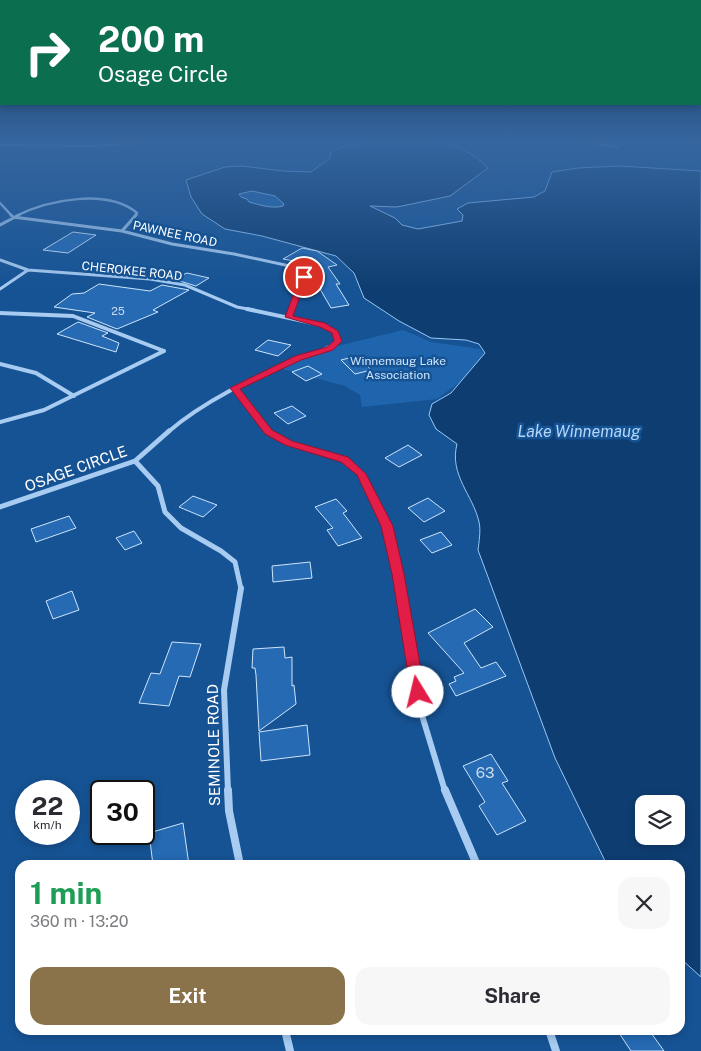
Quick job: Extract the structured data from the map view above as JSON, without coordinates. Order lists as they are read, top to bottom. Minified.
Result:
{"streets":{"street":["PAWNEE ROAD","CHEROKEE ROAD","OSAGE CIRCLE","SEMINOLE ROAD"]},"crossings":[["PAWNEE ROAD","CHEROKEE ROAD"],["PAWNEE ROAD","OSAGE CIRCLE"],["CHEROKEE ROAD","OSAGE CIRCLE"],["OSAGE CIRCLE","SEMINOLE ROAD"]],"water":["Lake Winnemaug"],"parks":["Winnemaug Lake Association"],"house_numbers":["25","63"],"page":{"turn":["200 m","Osage Circle"],"speed":"22 km/h","limit":"30","heading":["1 min","360 m · 13:20"],"buttons":["Exit","Share"]}}
